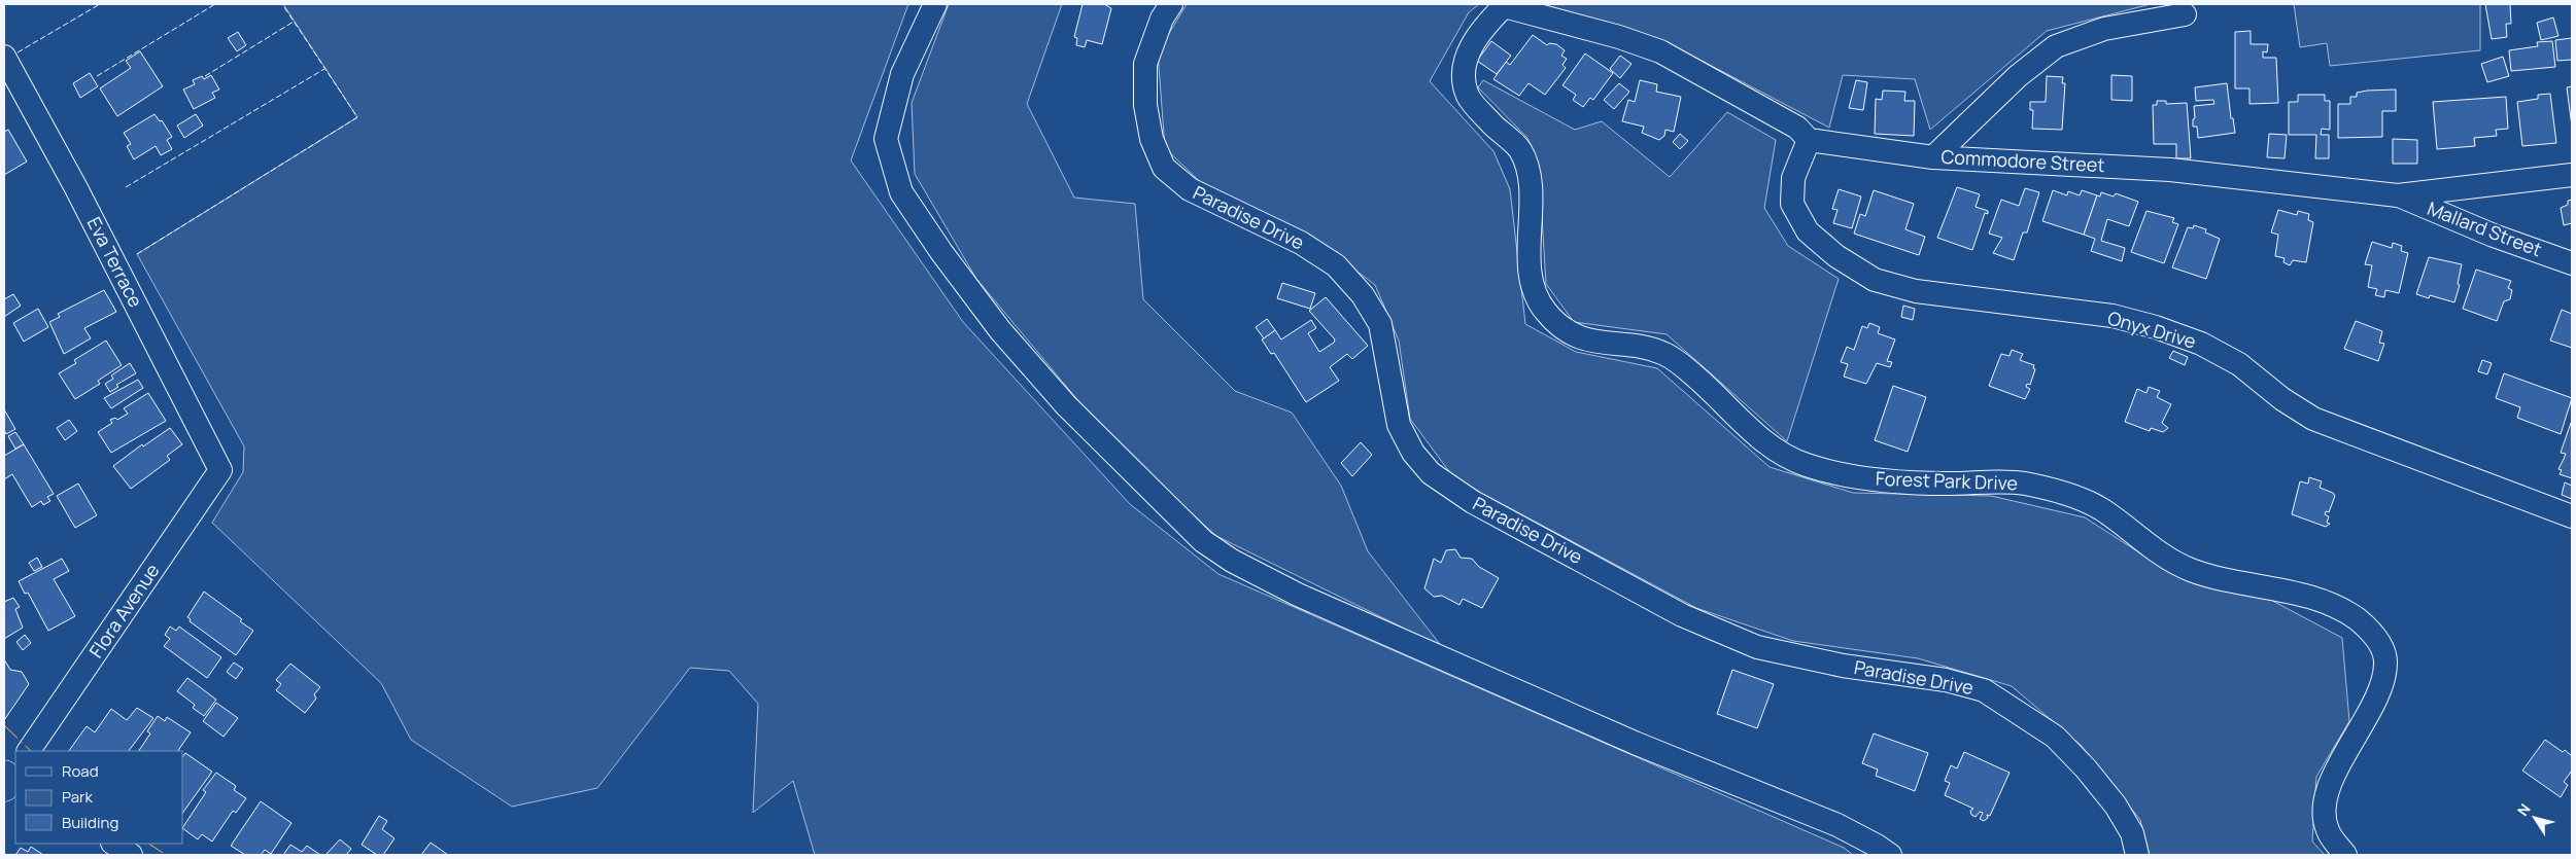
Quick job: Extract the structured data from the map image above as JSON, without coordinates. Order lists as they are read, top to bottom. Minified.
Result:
{"streets":{"street":["Commodore Street","Paradise Drive","Mallard Street","Eva Terrace","Onyx Drive","Forest Park Drive","Flora Avenue"]},"crossings":[["Commodore Street","Mallard Street"],["Commodore Street","Onyx Drive"],["Eva Terrace","Flora Avenue"]],"legend":["Road","Park","Building"],"north":"top left"}
